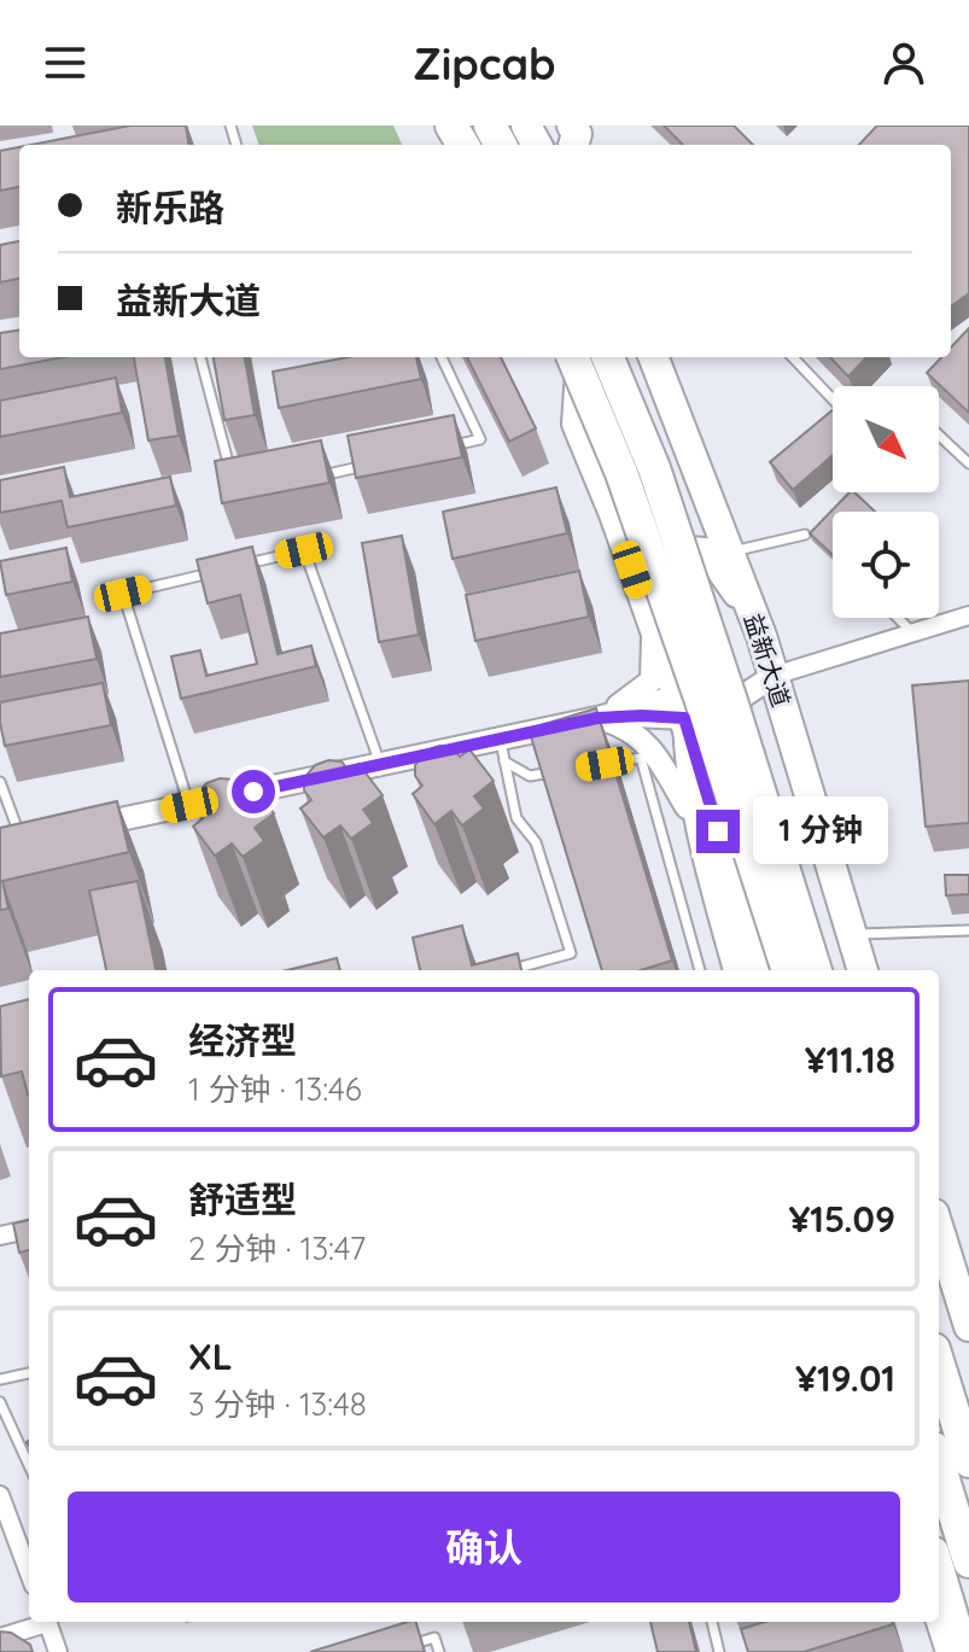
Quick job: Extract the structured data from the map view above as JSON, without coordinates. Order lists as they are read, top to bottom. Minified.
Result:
{"streets":{"main road":["益新大道"]},"north":"bottom right","page":{"header":"Zipcab","banner":["新乐路","益新大道"],"bubble":"1 分钟","list":[{"name":"经济型","note":"1 分钟 · 13:46","value":"¥11.18"},{"name":"舒适型","note":"2 分钟 · 13:47","value":"¥15.09"},{"name":"XL","note":"3 分钟 · 13:48","value":"¥19.01"}],"buttons":"确认"}}
